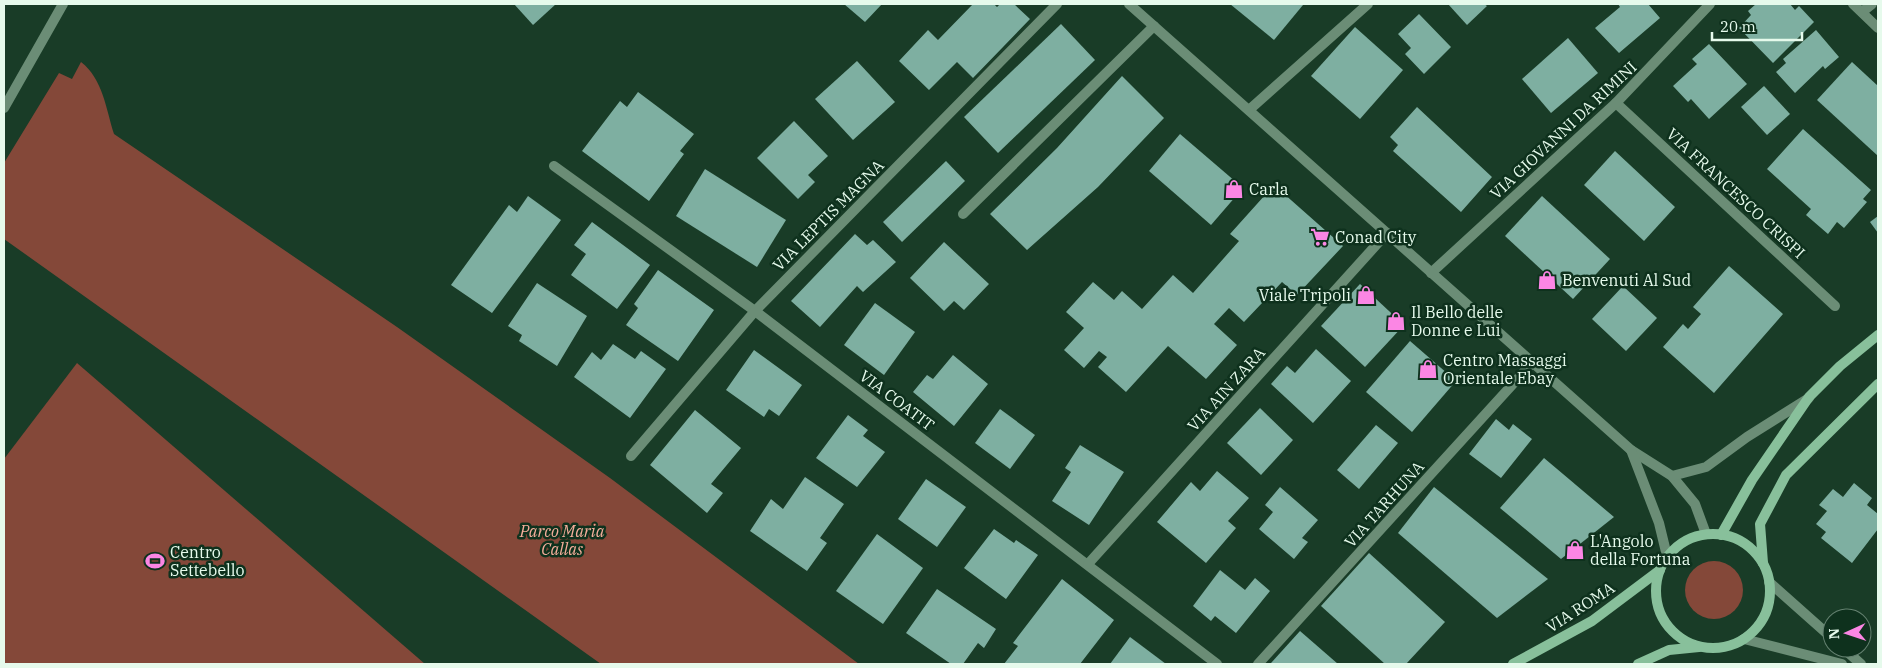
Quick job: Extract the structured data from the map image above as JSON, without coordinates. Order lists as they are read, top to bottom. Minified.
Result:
{"streets":{"main road":["VIA ROMA"],"street":["VIA GIOVANNI DA RIMINI","VIA FRANCESCO CRISPI","VIA LEPTIS MAGNA","VIA AIN ZARA","VIA COATIT","VIA TARHUNA"]},"crossings":[["VIA GIOVANNI DA RIMINI","VIA FRANCESCO CRISPI"],["VIA LEPTIS MAGNA","VIA COATIT"],["VIA AIN ZARA","VIA COATIT"]],"parks":["Parco Maria Callas"],"places":{"shop":["Carla","Benvenuti Al Sud","Viale Tripoli","Il Bello delle Donne e Lui","Centro Massaggi Orientale Ebay","L'Angolo della Fortuna"],"supermarket":["Conad City"],"sports":["Centro Settebello"]},"scale_bar":"20 m","north":"left"}
